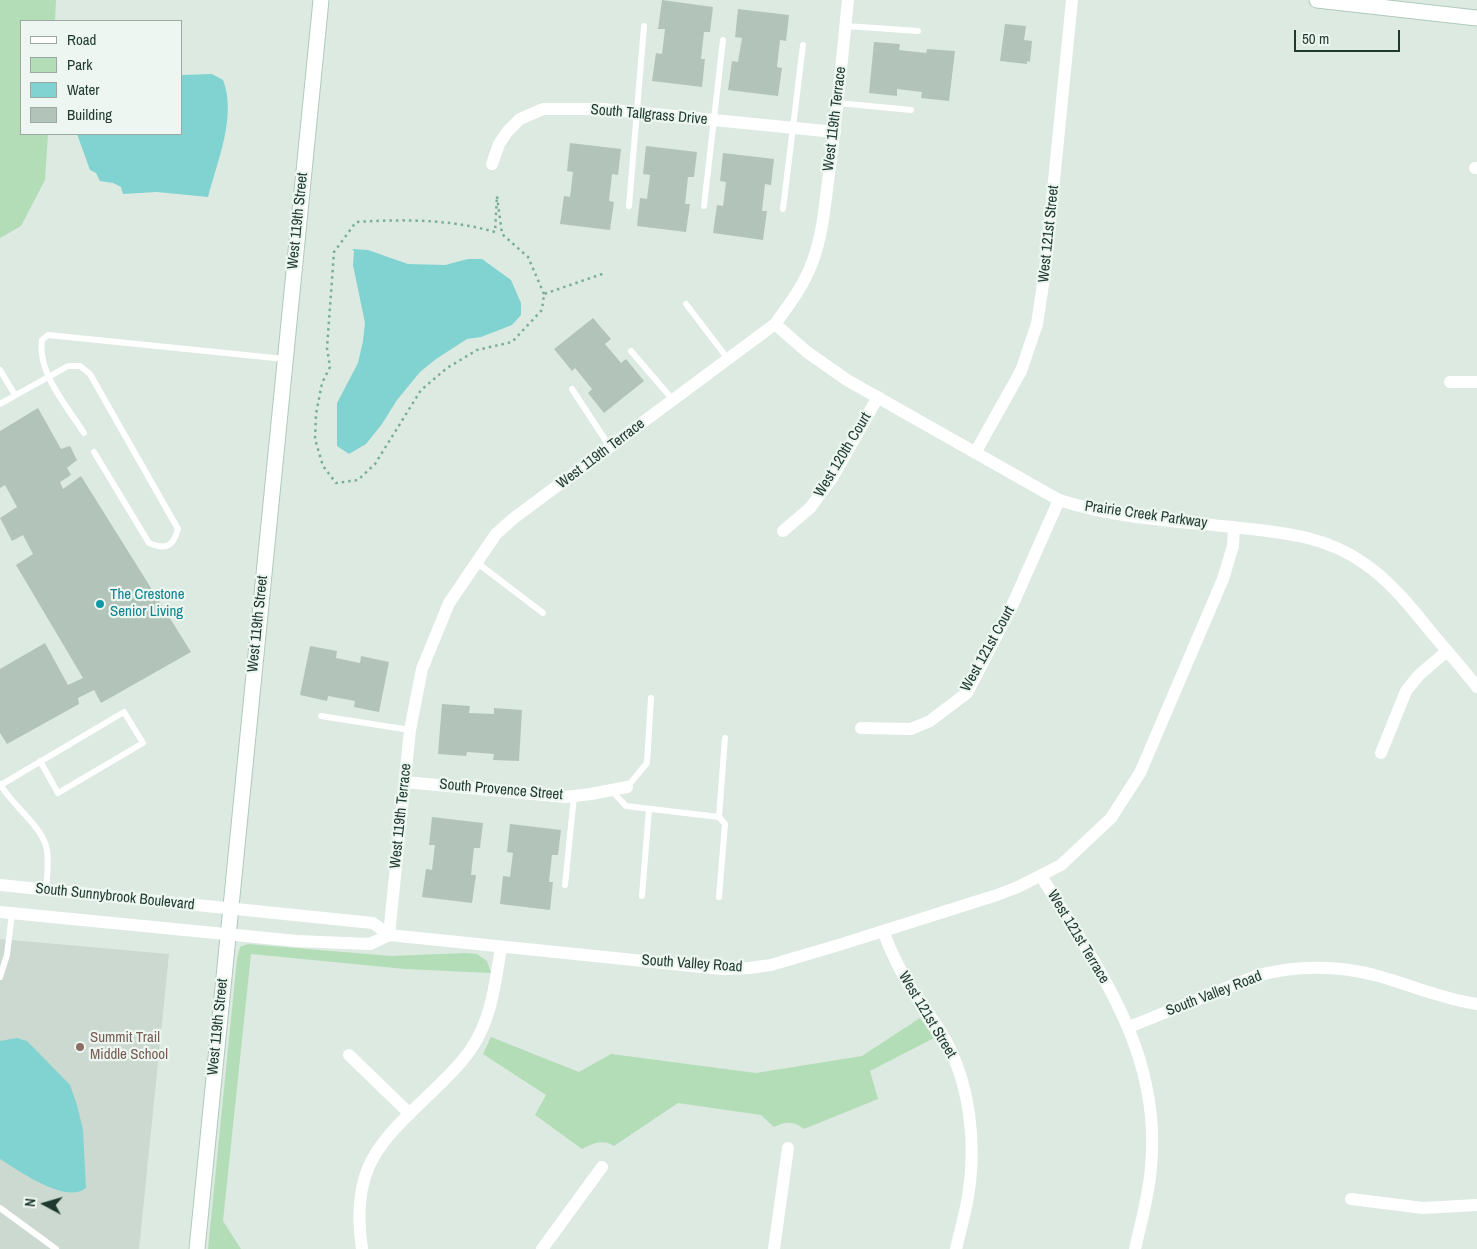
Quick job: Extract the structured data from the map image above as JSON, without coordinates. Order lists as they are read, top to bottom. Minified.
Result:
{"streets":{"main road":["West 119th Street"],"street":["South Tallgrass Drive","West 119th Terrace","West 121st Street","West 120th Court","Prairie Creek Parkway","West 121st Court","South Provence Street","South Sunnybrook Boulevard","West 121st Terrace","South Valley Road"]},"crossings":[["South Tallgrass Drive","West 119th Terrace"],["West 119th Terrace","Prairie Creek Parkway"],["West 119th Terrace","South Provence Street"],["West 119th Terrace","South Valley Road"],["West 119th Street","South Sunnybrook Boulevard"],["West 119th Street","South Valley Road"],["West 121st Street","Prairie Creek Parkway"],["West 121st Street","South Valley Road"],["West 120th Court","Prairie Creek Parkway"],["Prairie Creek Parkway","West 121st Court"],["Prairie Creek Parkway","West 121st Terrace"],["South Sunnybrook Boulevard","South Valley Road"],["West 121st Terrace","South Valley Road"]],"places":["The Crestone Senior Living","Summit Trail Middle School"],"legend":["Road","Park","Water","Building"],"scale_bar":"50 m","north":"left"}
